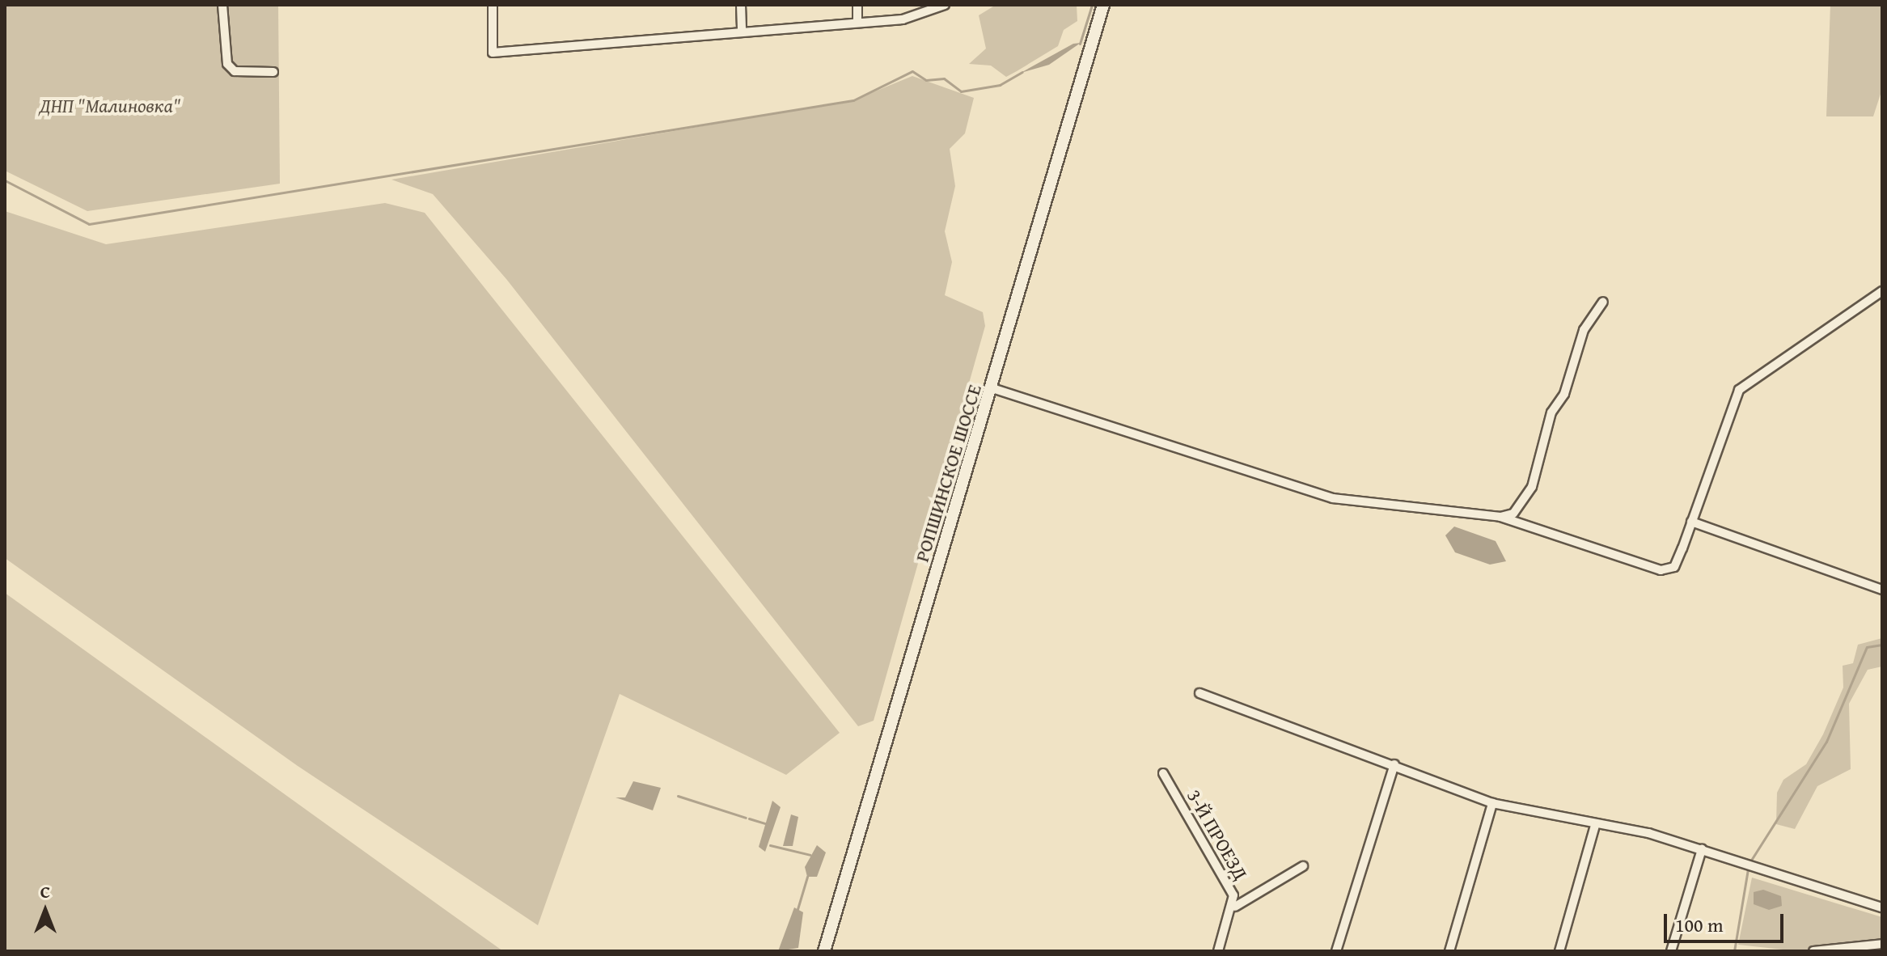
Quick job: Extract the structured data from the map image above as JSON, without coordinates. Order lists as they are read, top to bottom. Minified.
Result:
{"streets":{"main road":["РОПШИНСКОЕ ШОССЕ"],"street":["3-Й ПРОЕЗД"]},"parks":["ДНП \"Малиновка\""],"scale_bar":"100 m","north":"top"}
